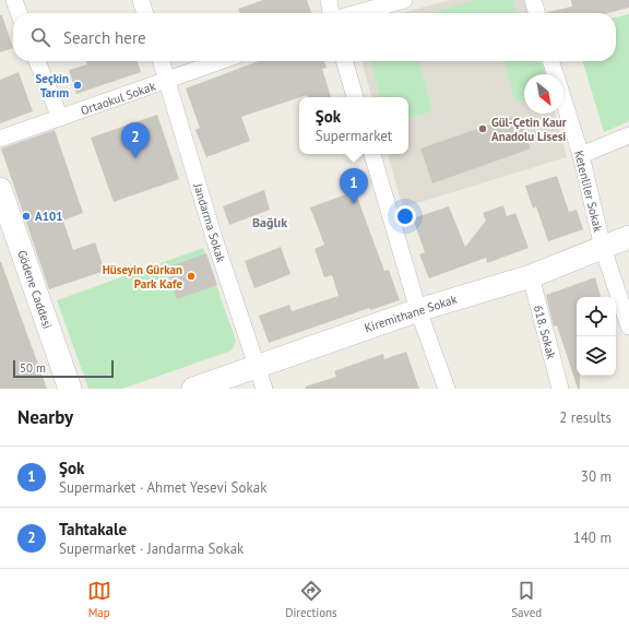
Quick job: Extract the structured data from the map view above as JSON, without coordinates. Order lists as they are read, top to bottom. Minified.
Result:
{"streets":{"street":["Ortaokul Sokak","Ketenliler Sokak","Jandarma Sokak","Gödene Caddesi","Kiremithane Sokak","618. Sokak"]},"crossings":[["Ortaokul Sokak","Jandarma Sokak"],["Ketenliler Sokak","Kiremithane Sokak"],["Jandarma Sokak","Kiremithane Sokak"],["Kiremithane Sokak","618. Sokak"]],"districts":["Bağlık"],"places":["Seçkin Tarım","Gül-Çetin Kaur Anadolu Lisesi","A101","Hüseyin Gürkan Park Kafe"],"scale_bar":"50 m","north":"bottom right","page":{"search":"Search here","popup":["Şok","Supermarket"],"pins":["2","1"],"scale":"50 m","heading":["Nearby","2 results"],"list":[{"mark":"1","name":"Şok","note":"Supermarket · Ahmet Yesevi Sokak","value":"30 m"},{"mark":"2","name":"Tahtakale","note":"Supermarket · Jandarma Sokak","value":"140 m"}],"nav":["Map","Directions","Saved"]}}
